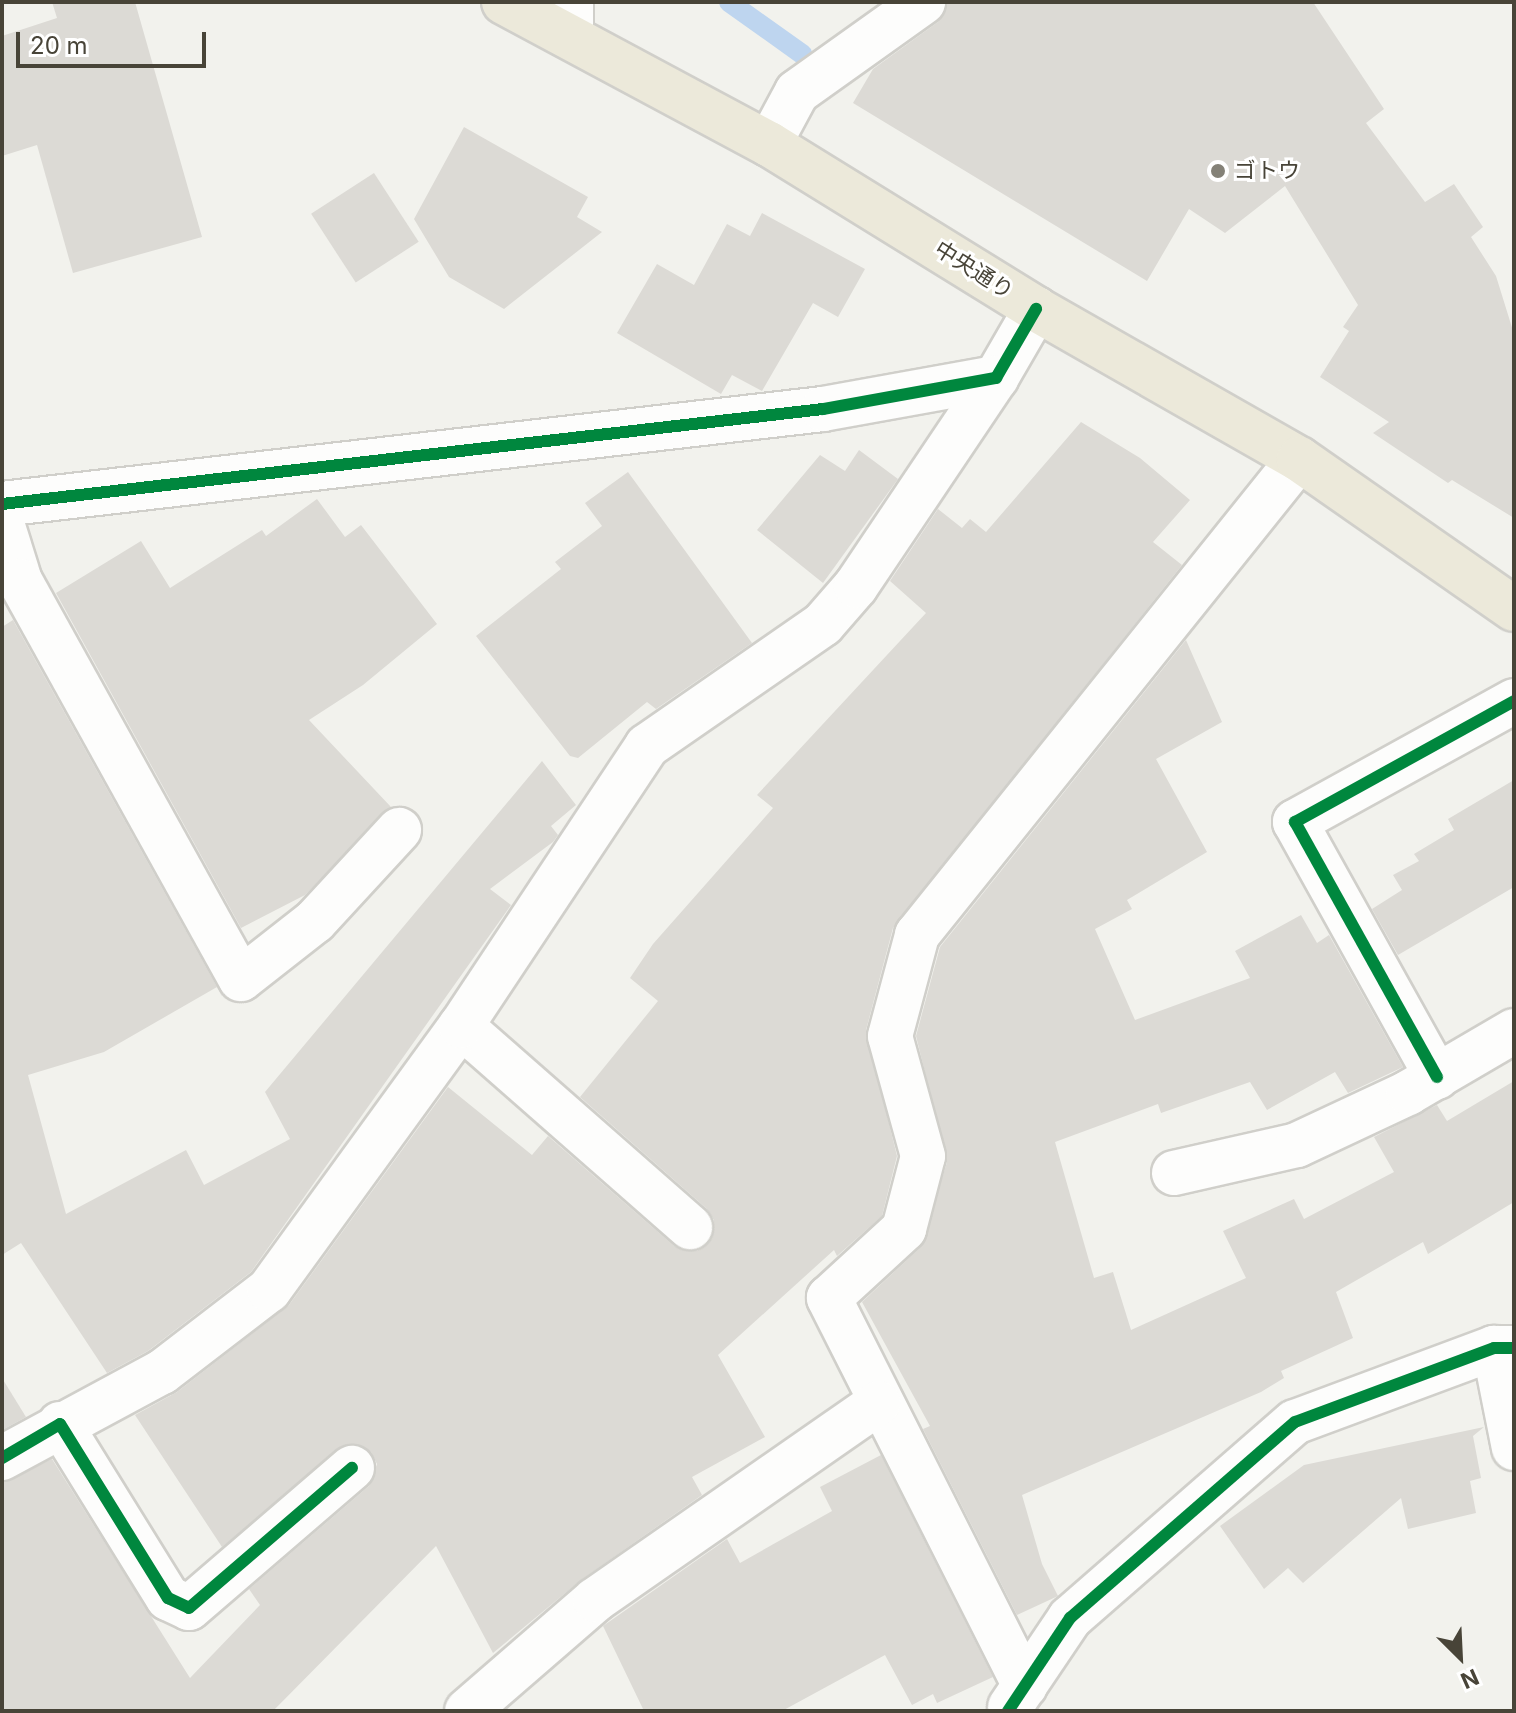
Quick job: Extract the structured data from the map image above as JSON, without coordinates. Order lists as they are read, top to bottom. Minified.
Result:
{"streets":{"highway":["中央通り"]},"places":["ゴトウ"],"scale_bar":"20 m","north":"bottom right"}
